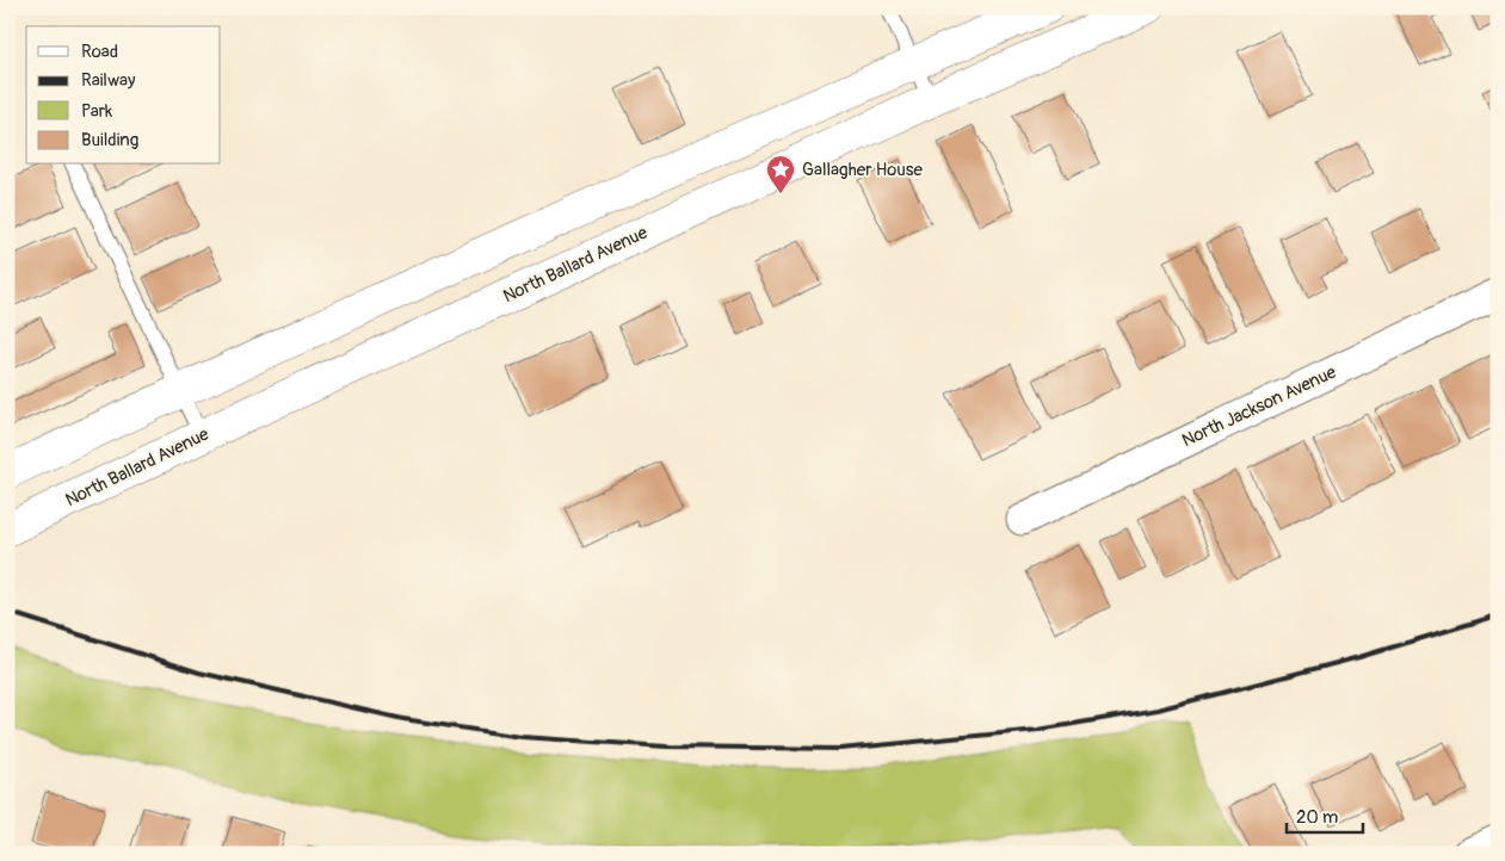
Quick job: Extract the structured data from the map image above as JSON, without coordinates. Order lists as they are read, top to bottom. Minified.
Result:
{"streets":{"main road":["North Ballard Avenue"],"street":["North Jackson Avenue"]},"places":{"place":["Gallagher House"]},"legend":["Road","Railway","Park","Building"],"scale_bar":"20 m"}
